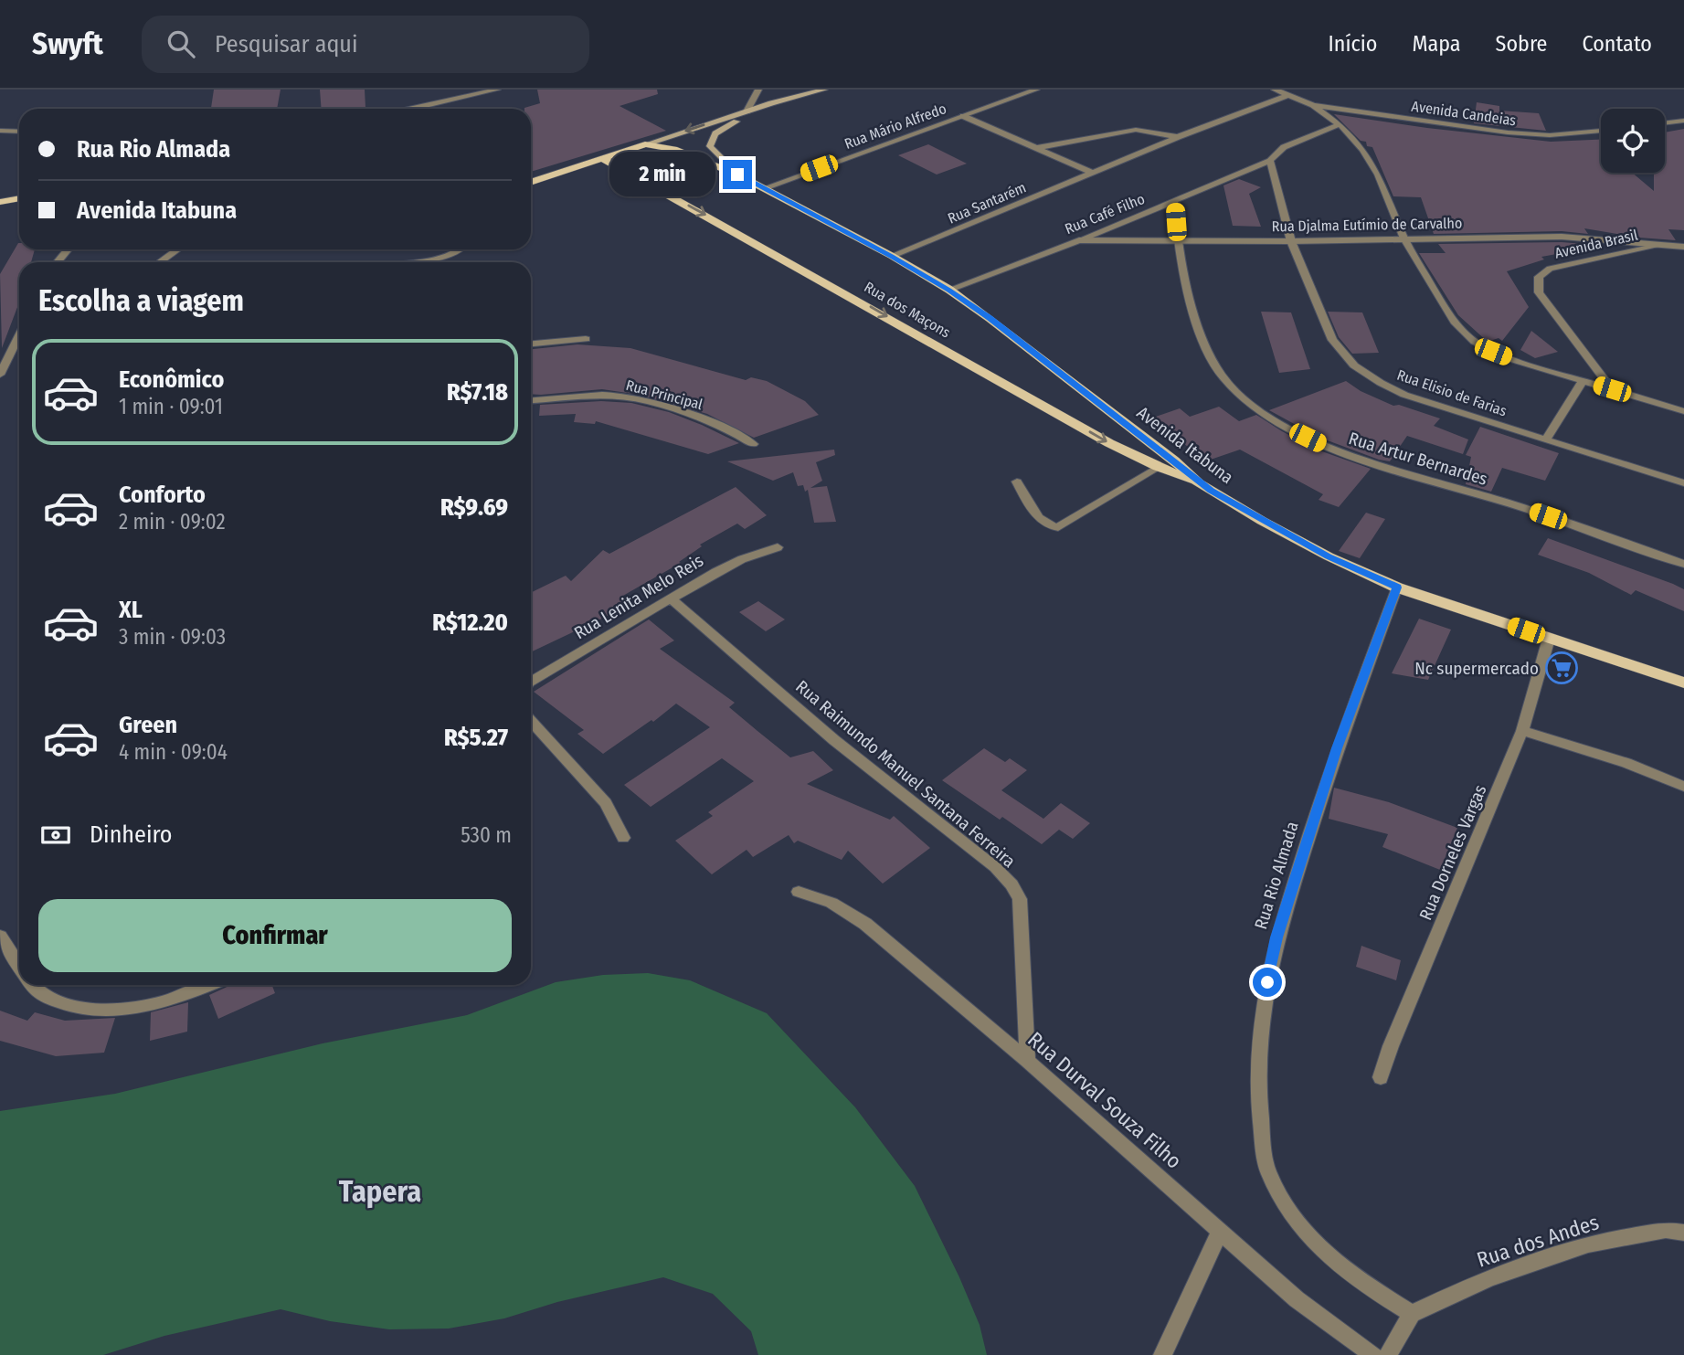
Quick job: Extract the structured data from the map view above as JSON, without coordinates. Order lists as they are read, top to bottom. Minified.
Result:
{"streets":{"main road":["Rua dos Maçons","Avenida Itabuna"],"street":["Avenida Candeias","Rua Mário Alfredo","Rua Santarém","Rua Café Filho","Rua Djalma Eutímio de Carvalho","Avenida Brasil","Rua Elisio de Farias","Rua Principal","Rua Artur Bernardes","Rua Lenita Melo Reis","Rua Raimundo Manuel Santana Ferreira","Rua Dorneles Vargas","Rua Rio Almada","Rua Durval Souza Filho","Rua dos Andes"]},"crossings":[["Rua Mário Alfredo","Avenida Itabuna"],["Rua Santarém","Avenida Itabuna"],["Rua Café Filho","Rua Djalma Eutímio de Carvalho"],["Rua Café Filho","Rua Elisio de Farias"],["Rua Café Filho","Avenida Itabuna"],["Rua Café Filho","Rua Artur Bernardes"],["Rua Djalma Eutímio de Carvalho","Avenida Brasil"],["Rua Djalma Eutímio de Carvalho","Rua Elisio de Farias"],["Rua Djalma Eutímio de Carvalho","Rua Artur Bernardes"],["Rua dos Maçons","Avenida Itabuna"],["Avenida Itabuna","Rua Dorneles Vargas"],["Avenida Itabuna","Rua Rio Almada"],["Rua Lenita Melo Reis","Rua Raimundo Manuel Santana Ferreira"],["Rua Raimundo Manuel Santana Ferreira","Rua Durval Souza Filho"],["Rua Rio Almada","Rua dos Andes"]],"one_way":["Rua dos Maçons"],"districts":["Tapera"],"places":{"supermarket":["Nc supermercado"]},"page":{"header":"Swyft","search":"Pesquisar aqui","nav":["Início","Mapa","Sobre","Contato"],"banner":["Rua Rio Almada","Avenida Itabuna"],"bubble":"2 min","heading":"Escolha a viagem","list":[{"name":"Econômico","note":"1 min · 09:01","value":"R$7.18"},{"name":"Conforto","note":"2 min · 09:02","value":"R$9.69"},{"name":"XL","note":"3 min · 09:03","value":"R$12.20"},{"name":"Green","note":"4 min · 09:04","value":"R$5.27"}],"pay":["Dinheiro","530 m"],"buttons":"Confirmar"}}
